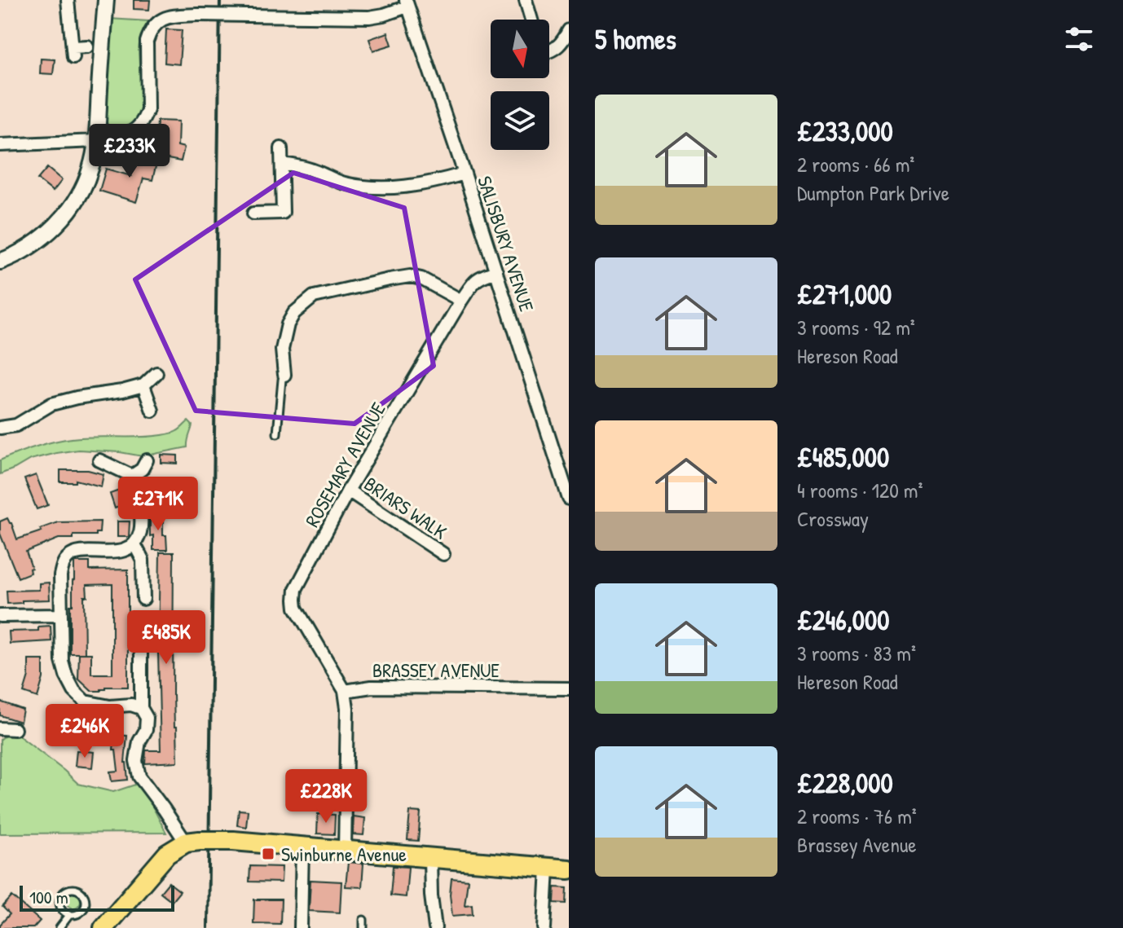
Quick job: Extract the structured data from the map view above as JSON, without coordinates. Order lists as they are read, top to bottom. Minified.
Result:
{"streets":{"street":["SALISBURY AVENUE","ROSEMARY AVENUE","BRIARS WALK","BRASSEY AVENUE"]},"crossings":[["SALISBURY AVENUE","ROSEMARY AVENUE"],["ROSEMARY AVENUE","BRIARS WALK"],["ROSEMARY AVENUE","BRASSEY AVENUE"]],"places":{"transit":["Swinburne Avenue"]},"scale_bar":"100 m","north":"bottom","page":{"heading":"5 homes","list":[{"name":"£233,000","note":"2 rooms · 66 m² · Dumpton Park Drive"},{"name":"£271,000","note":"3 rooms · 92 m² · Hereson Road"},{"name":"£485,000","note":"4 rooms · 120 m² · Crossway"},{"name":"£246,000","note":"3 rooms · 83 m² · Hereson Road"},{"name":"£228,000","note":"2 rooms · 76 m² · Brassey Avenue"}],"price":["£233K","£271K","£485K","£246K","£228K"],"scale":"100 m"}}
